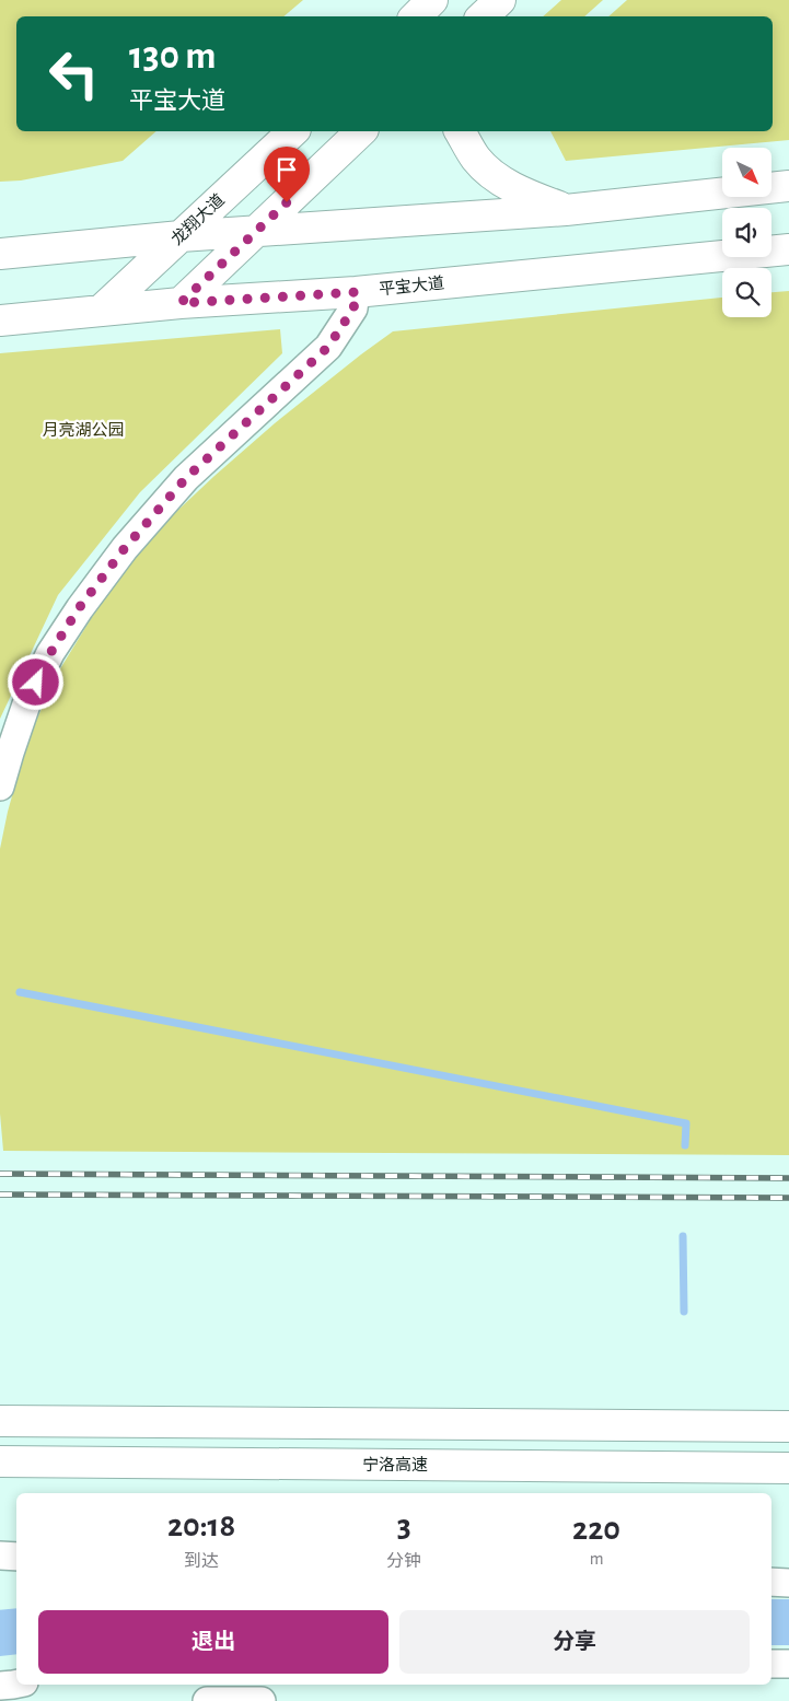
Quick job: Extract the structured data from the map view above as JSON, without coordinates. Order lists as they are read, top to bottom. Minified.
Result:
{"streets":{"main road":["龙翔大道","平宝大道","宁洛高速"]},"crossings":[["龙翔大道","平宝大道"]],"parks":["月亮湖公园"],"north":"bottom right","page":{"turn":["130 m","平宝大道"],"eta":["20:18","到达","3","分钟","220","m"],"buttons":["退出","分享"]}}
